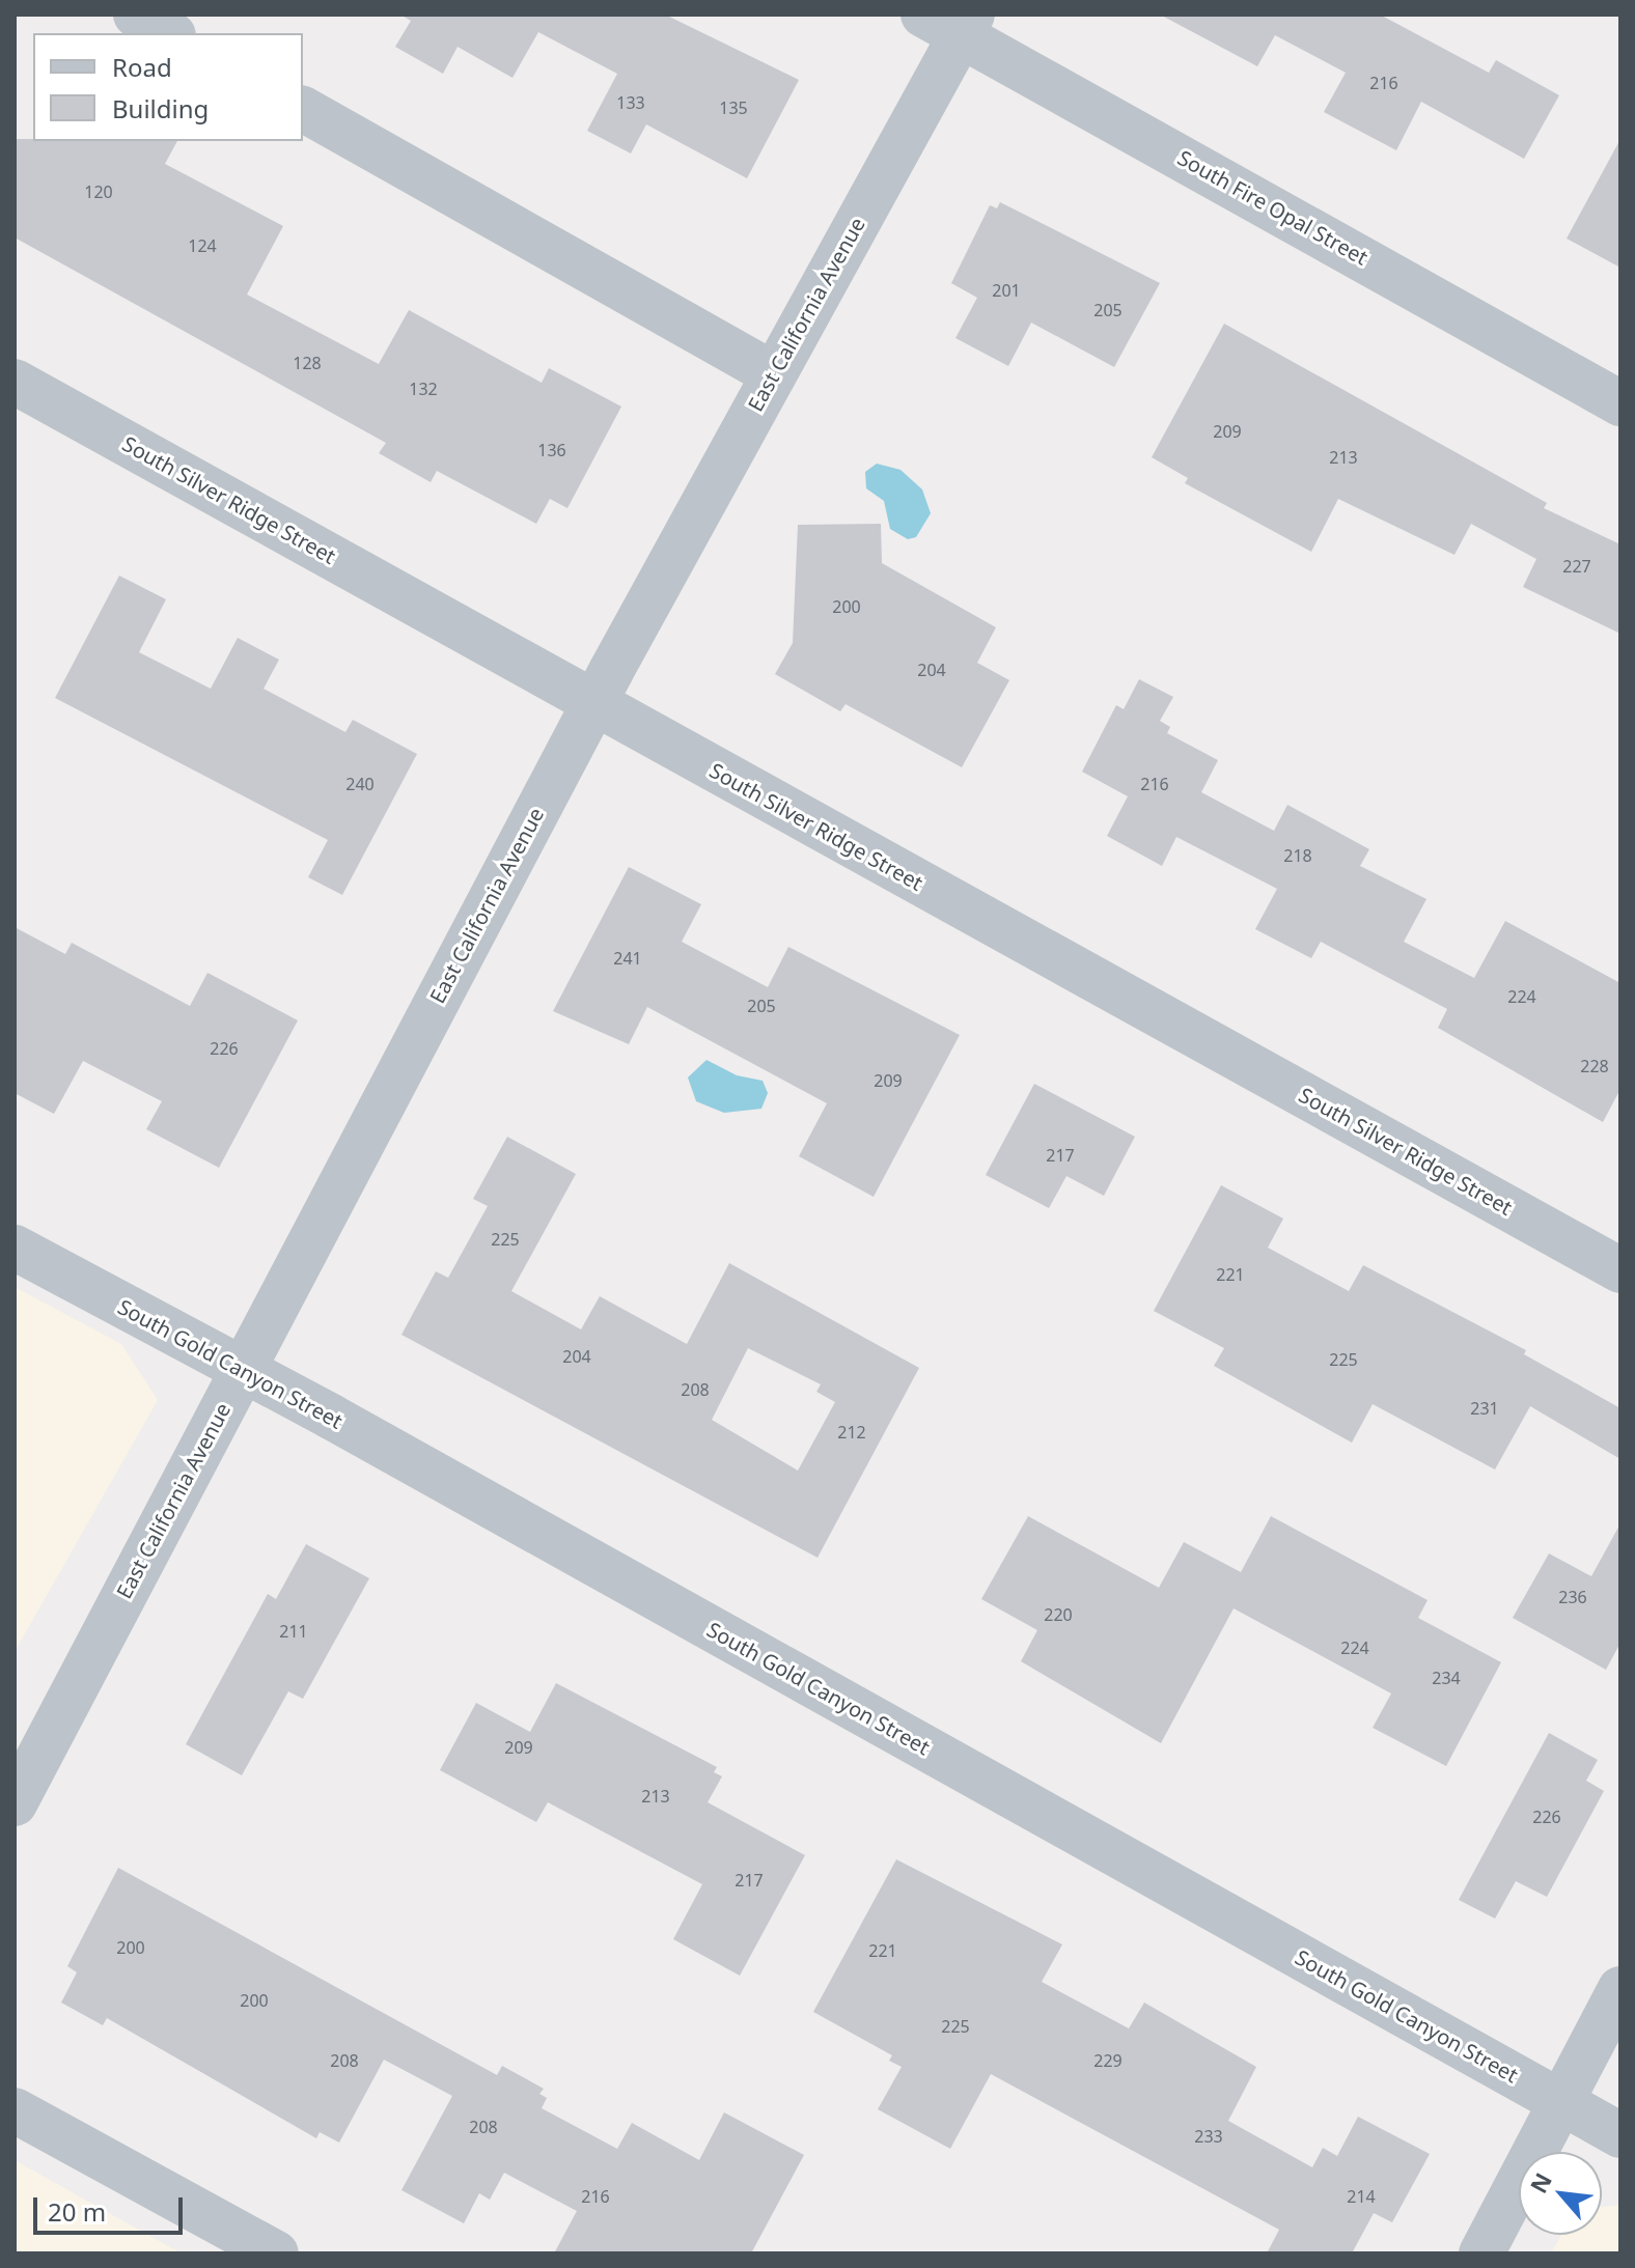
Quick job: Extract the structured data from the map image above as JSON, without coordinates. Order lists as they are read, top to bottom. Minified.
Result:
{"streets":{"street":["South Fire Opal Street","East California Avenue","South Silver Ridge Street","South Gold Canyon Street"]},"crossings":[["South Fire Opal Street","East California Avenue"],["East California Avenue","South Silver Ridge Street"],["East California Avenue","South Gold Canyon Street"]],"house_numbers":["216","133","135","120","124","201","205","128","132","209","136","213","227","200","204","240","216","218","241","224","205","226","228","209","217","225","221","204","225","208","231","212","236","220","211","224","234","209","213","226","217","200","221","200","225","208","229","208","233","216","214"],"legend":["Road","Building"],"scale_bar":"20 m","north":"top left"}
